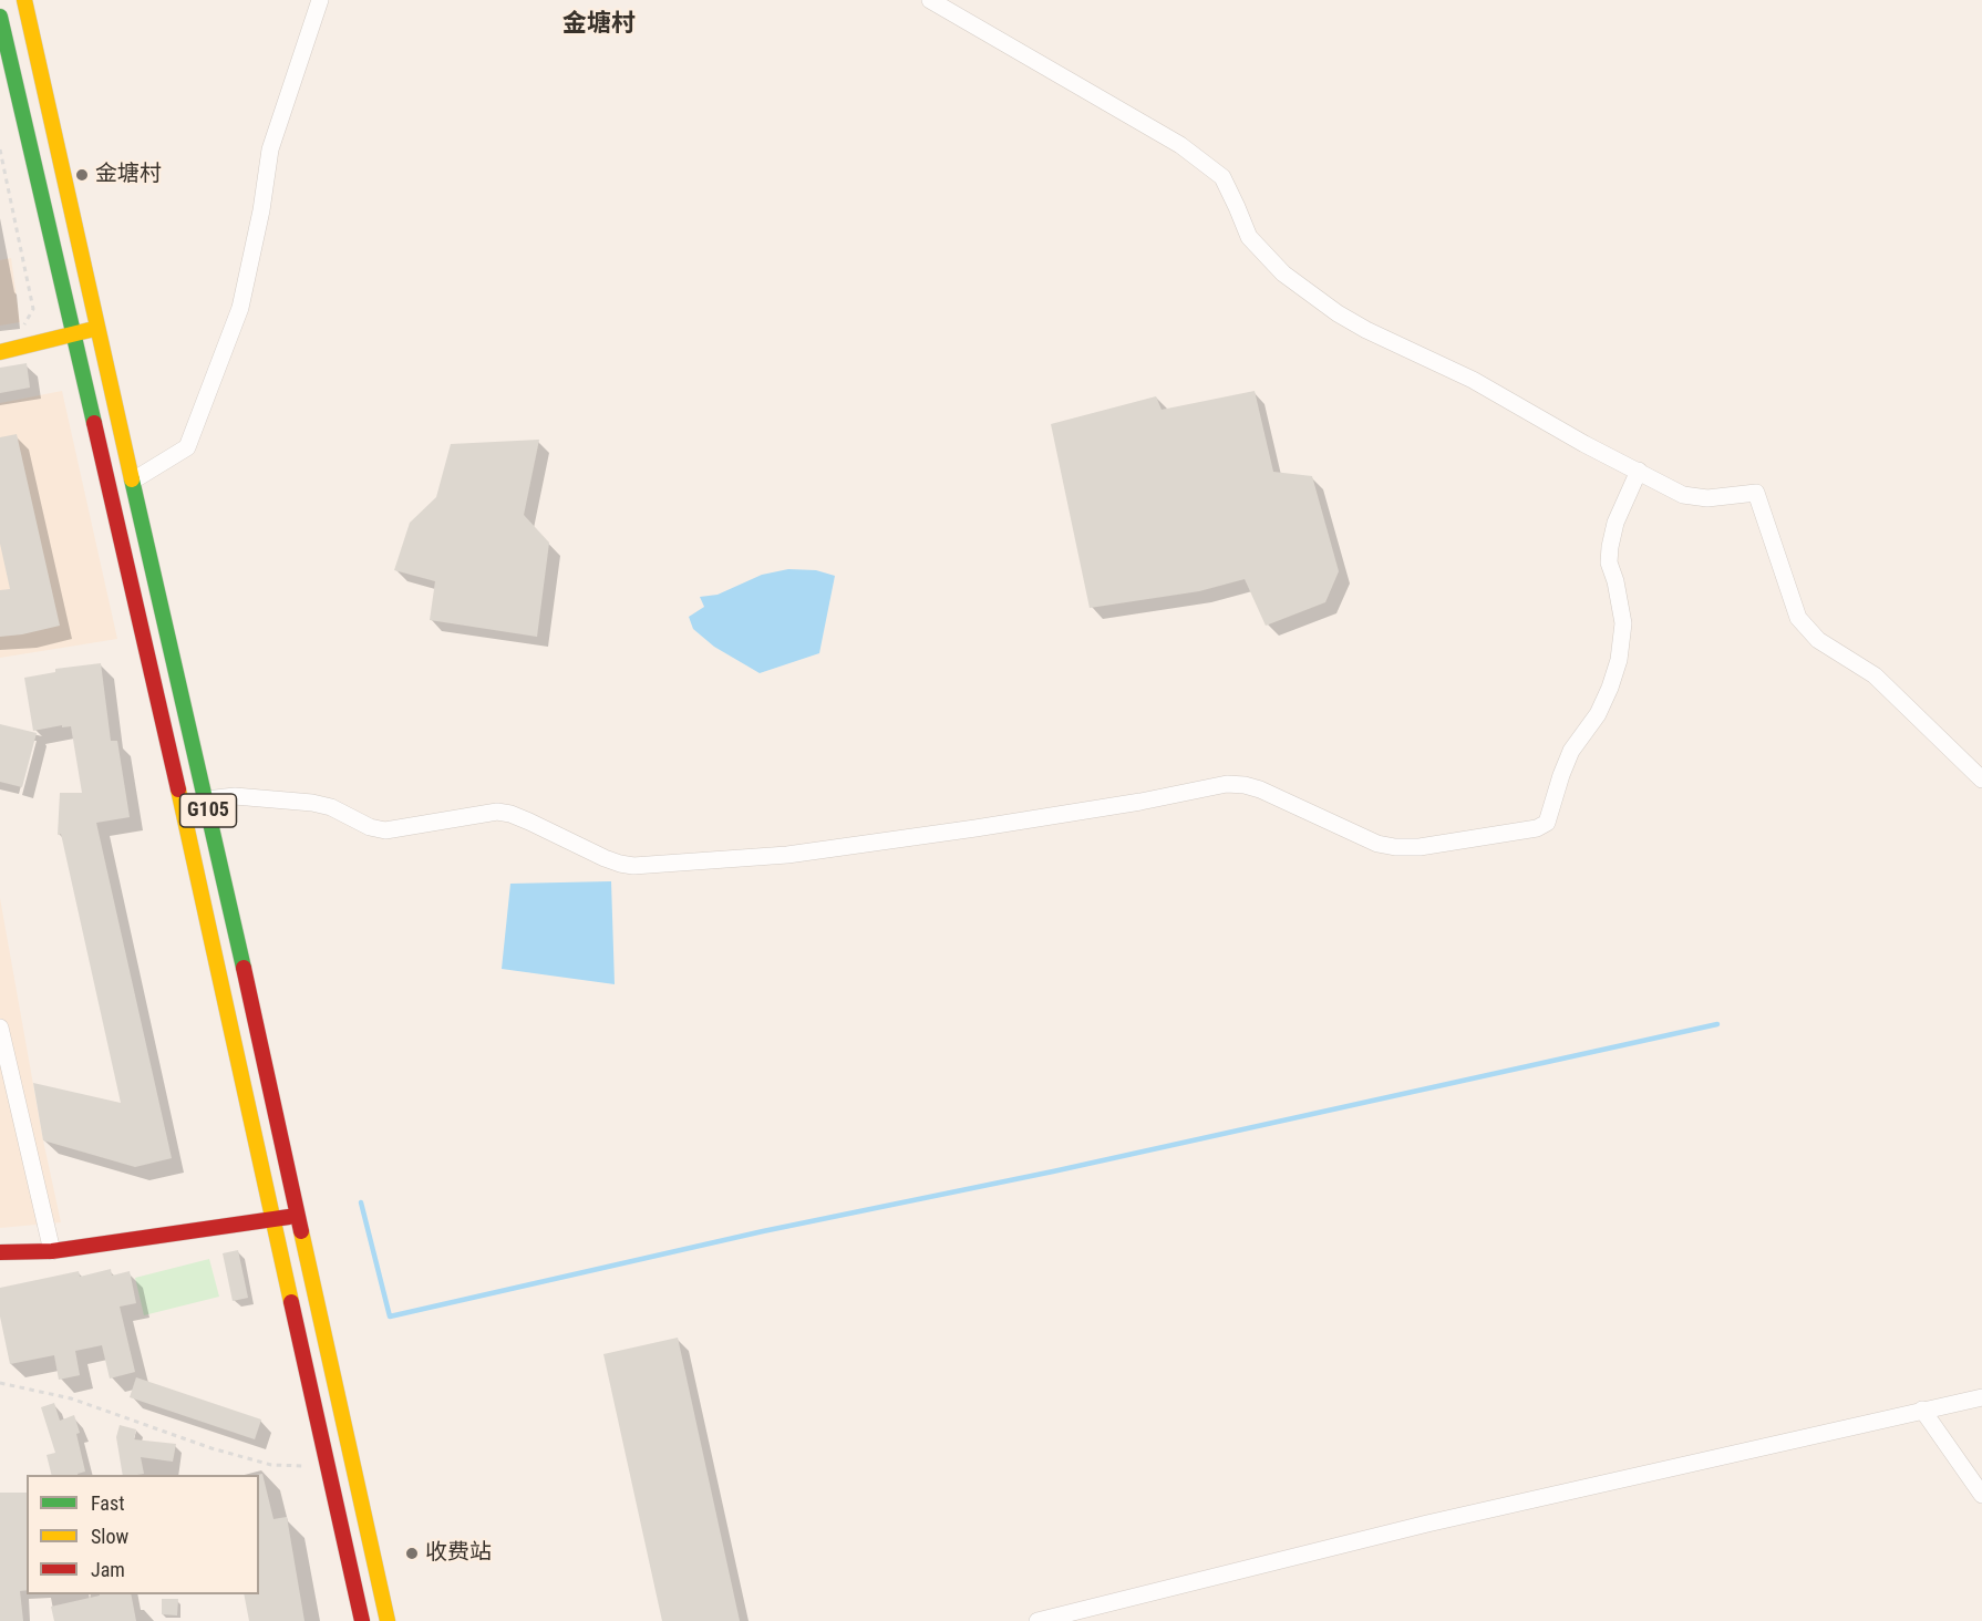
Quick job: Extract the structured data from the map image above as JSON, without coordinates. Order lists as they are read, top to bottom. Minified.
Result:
{"streets":{"main road":["G105"]},"districts":["金塘村"],"places":["金塘村","收费站"],"legend":["Fast","Slow","Jam"]}
